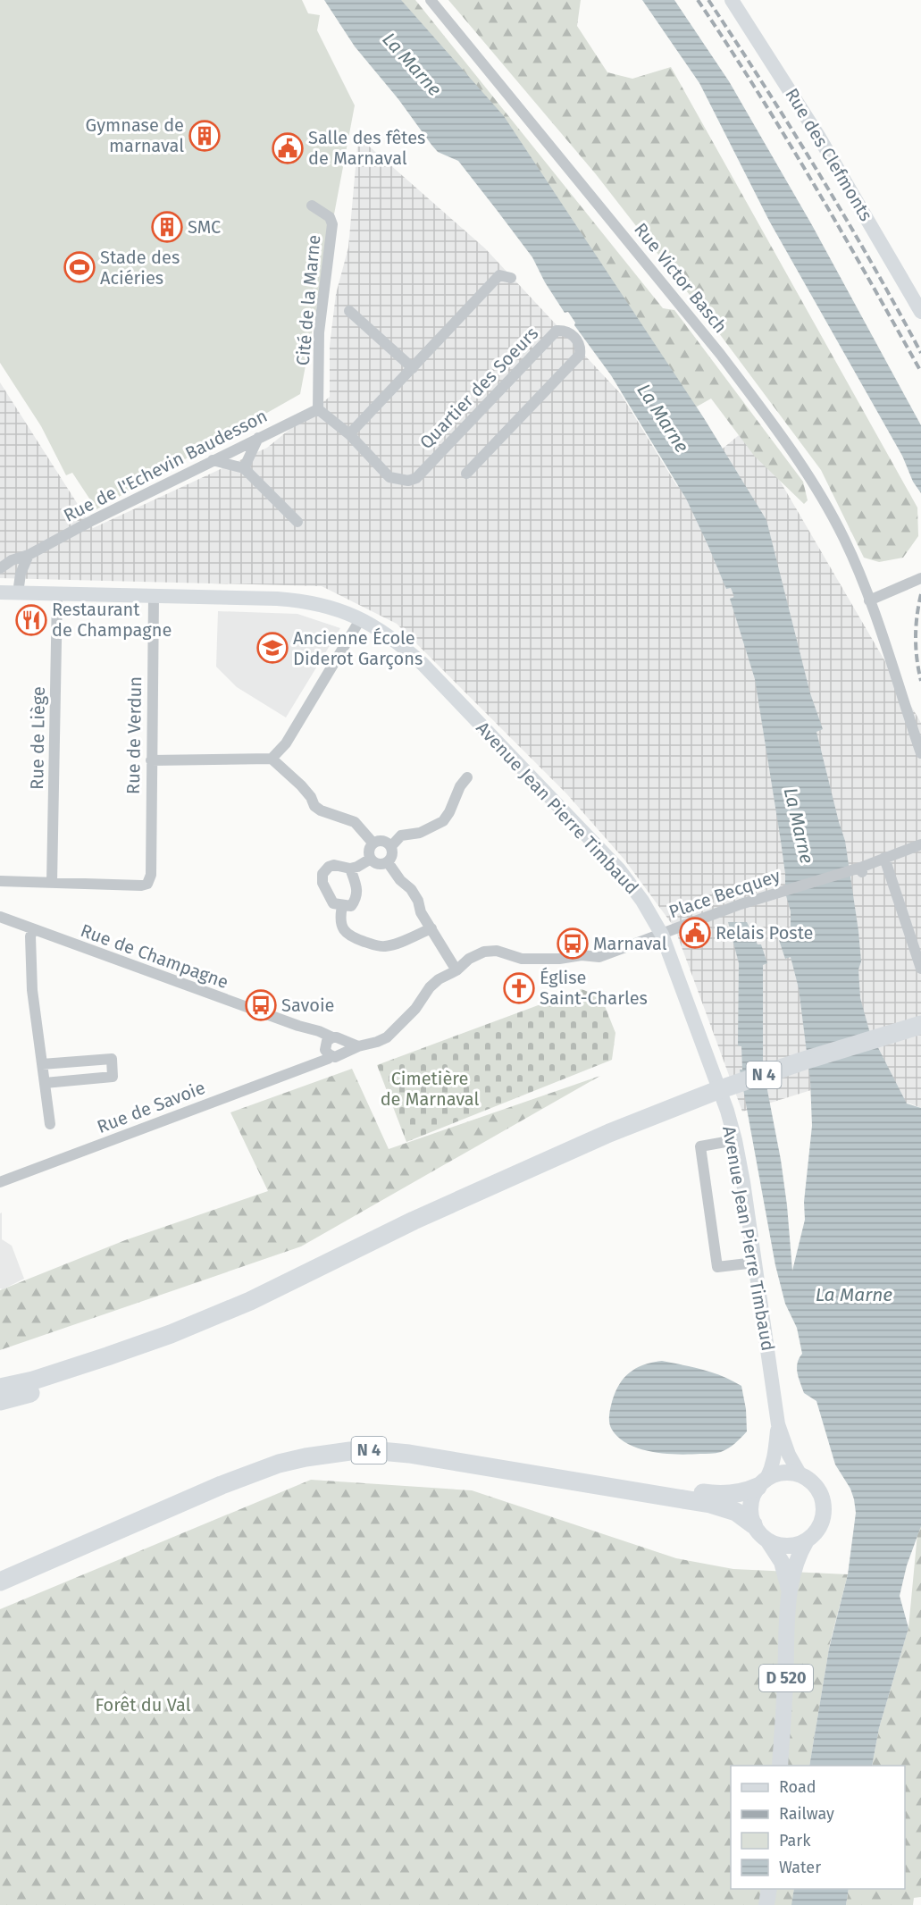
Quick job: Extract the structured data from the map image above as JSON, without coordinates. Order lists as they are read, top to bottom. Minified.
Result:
{"streets":{"highway":["N 4"],"main road":["Rue des Clefmonts","Avenue Jean Pierre Timbaud","D 520"],"street":["Rue Victor Basch","Cité de la Marne","Quartier des Soeurs","Rue de l'Echevin Baudesson","Rue de Verdun","Rue de Liège","Place Becquey","Rue de Champagne","Rue de Savoie"]},"crossings":[["Cité de la Marne","Quartier des Soeurs"],["Cité de la Marne","Rue de l'Echevin Baudesson"],["Quartier des Soeurs","Rue de l'Echevin Baudesson"],["Rue de Verdun","Rue de Liège"],["Rue de Verdun","Avenue Jean Pierre Timbaud"],["Rue de Liège","Avenue Jean Pierre Timbaud"],["Avenue Jean Pierre Timbaud","Place Becquey"],["Avenue Jean Pierre Timbaud","Rue de Savoie"],["Place Becquey","Rue de Savoie"],["Rue de Champagne","Rue de Savoie"],["N 4","D 520"]],"water":["La Marne"],"parks":["Cimetière de Marnaval","Forêt du Val"],"places":{"building":["Gymnase de marnaval","SMC"],"public building":["Salle des fêtes de Marnaval","Relais Poste"],"sports":["Stade des Aciéries"],"restaurant":["Restaurant de Champagne"],"school or university":["Ancienne École Diderot Garçons"],"bus stop":["Marnaval","Savoie"],"church":["Église Saint-Charles"]},"legend":["Road","Railway","Park","Water"]}
